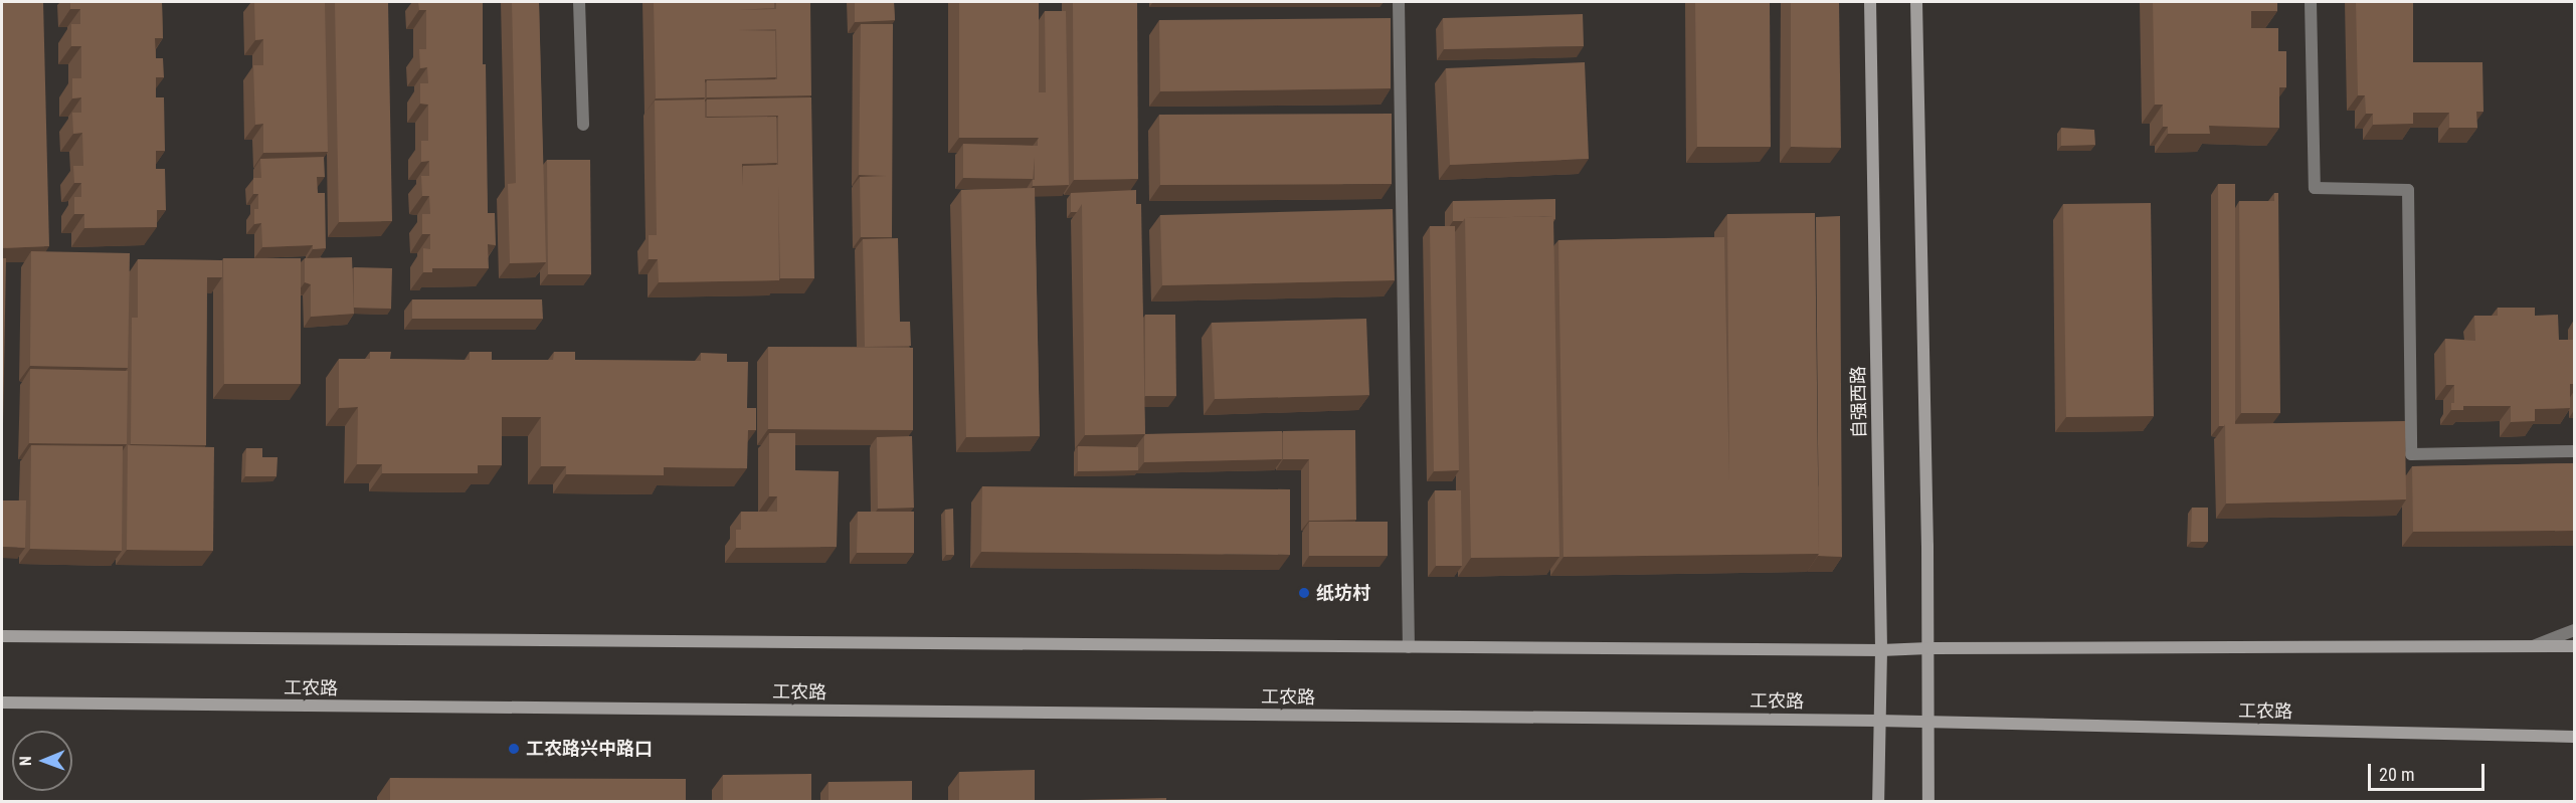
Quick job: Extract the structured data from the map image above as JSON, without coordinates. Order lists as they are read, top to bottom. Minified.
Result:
{"streets":{"main road":["自强西路","工农路"]},"crossings":[["自强西路","工农路"]],"places":["纸坊村","工农路兴中路口"],"scale_bar":"20 m","north":"left"}
